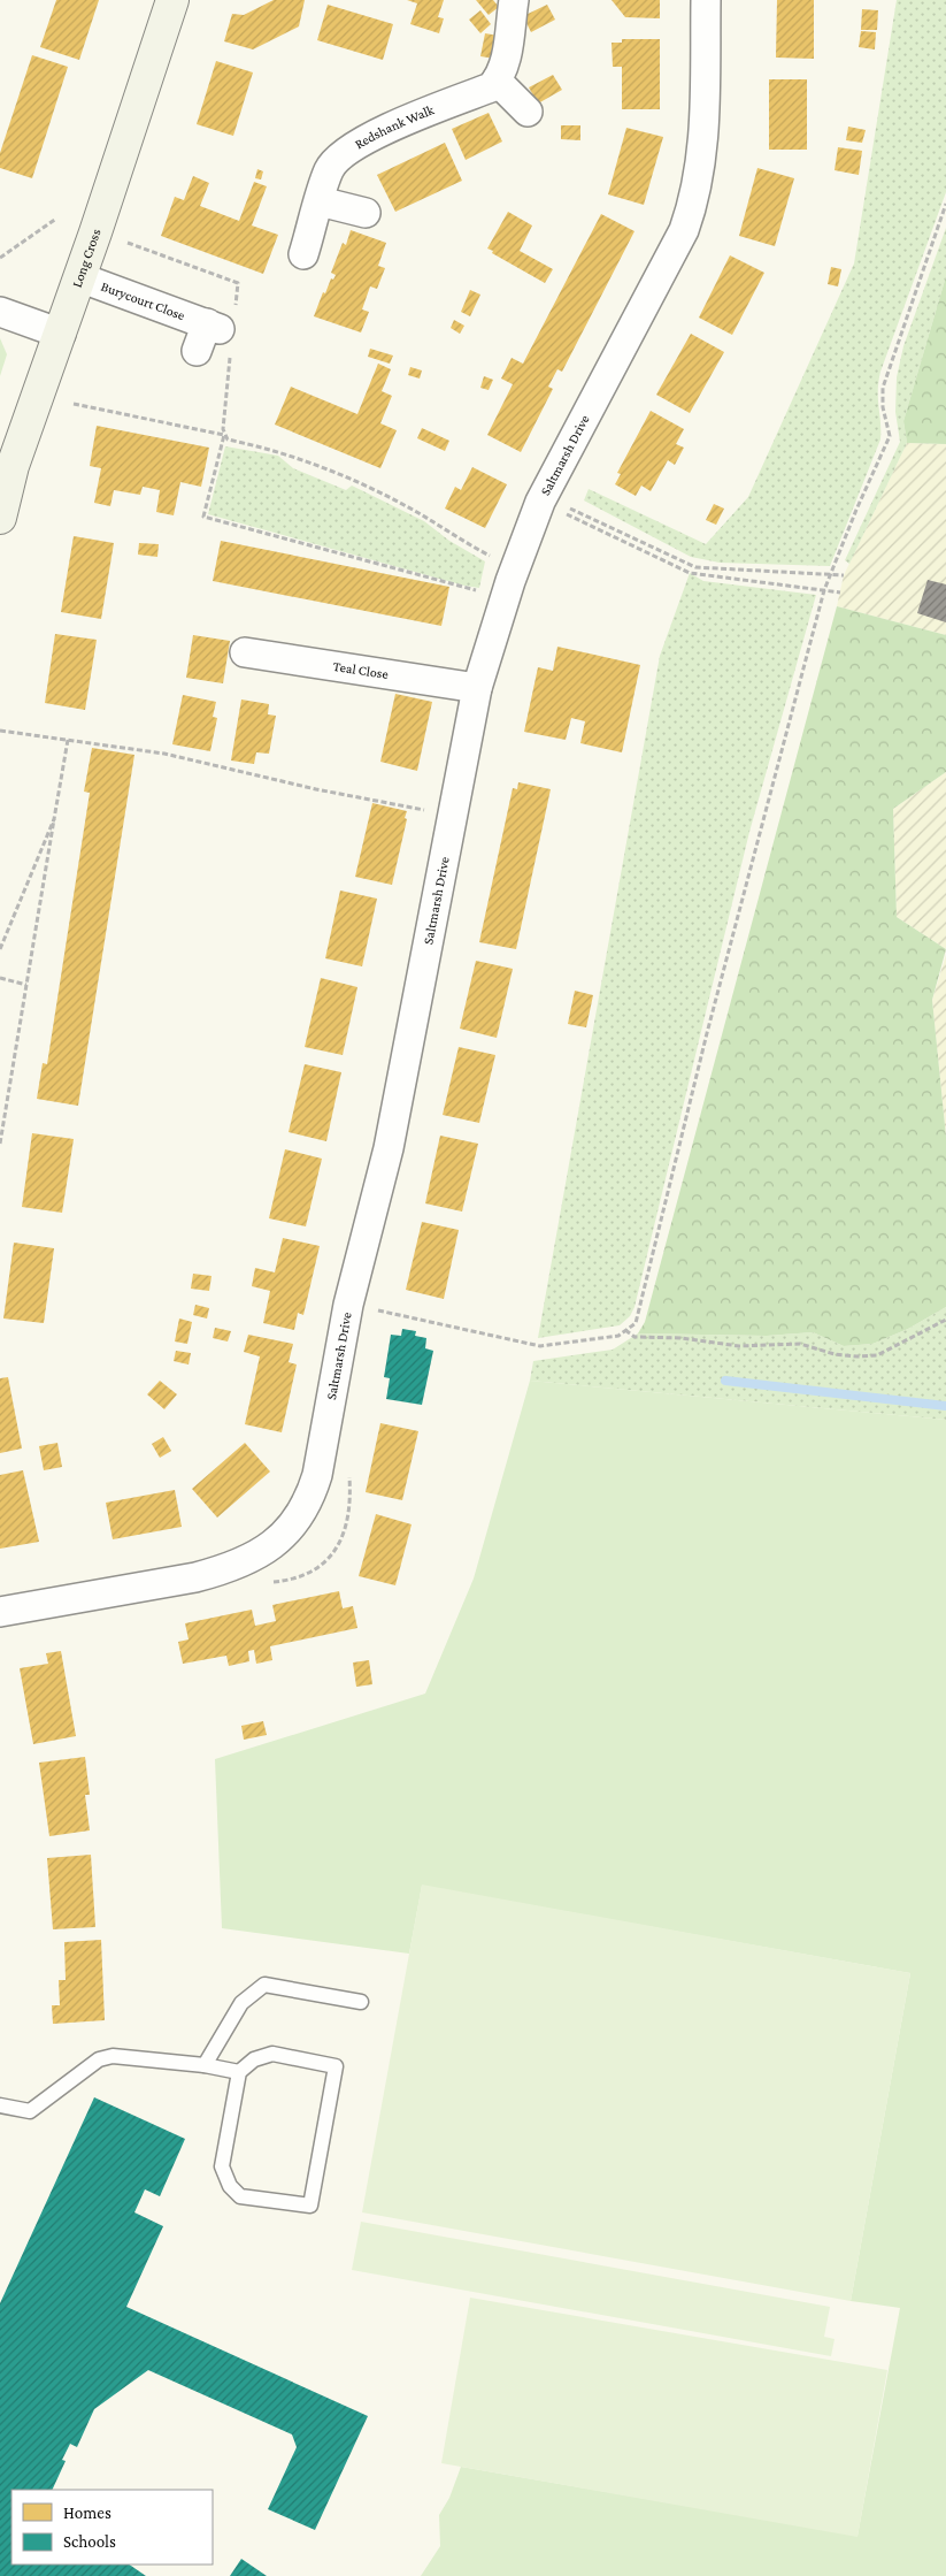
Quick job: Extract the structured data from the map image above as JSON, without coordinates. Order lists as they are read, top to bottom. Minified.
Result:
{"streets":{"street":["Redshank Walk","Long Cross","Burycourt Close","Saltmarsh Drive","Teal Close"]},"crossings":[["Long Cross","Burycourt Close"],["Saltmarsh Drive","Teal Close"]],"legend":["Homes","Schools"]}
